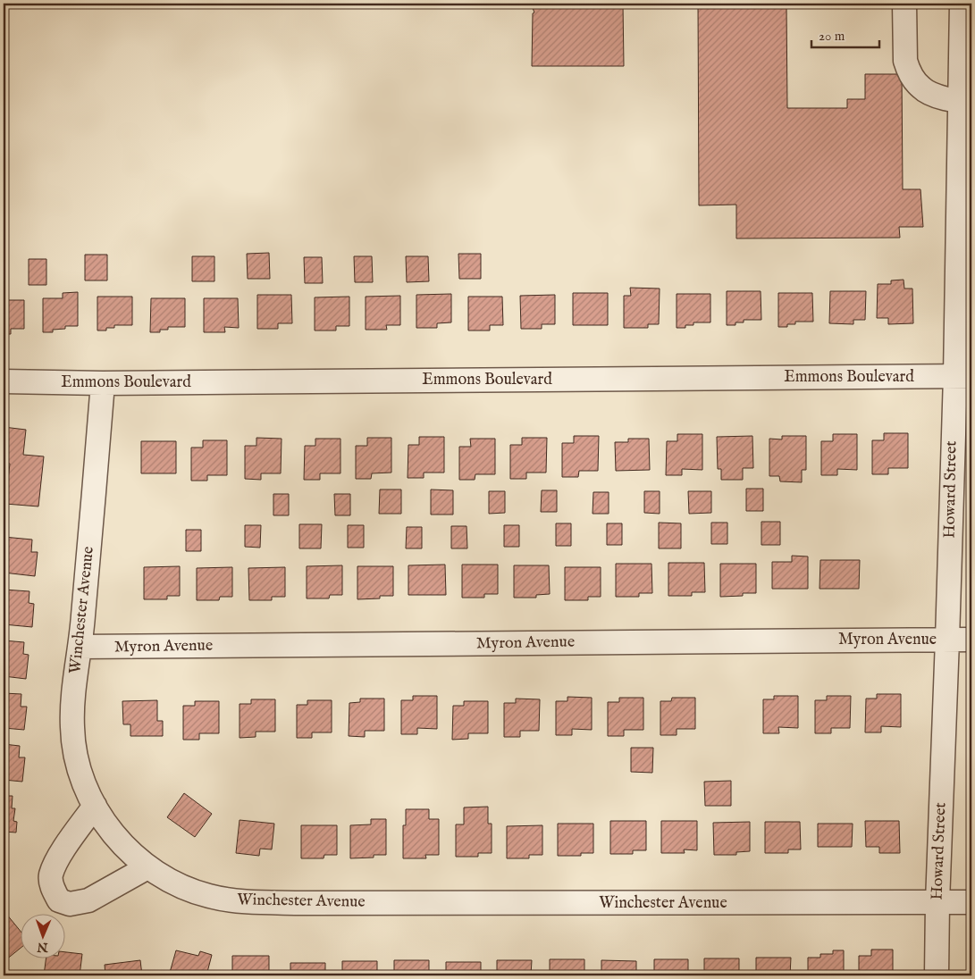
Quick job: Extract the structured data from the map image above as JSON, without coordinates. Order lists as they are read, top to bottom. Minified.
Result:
{"streets":{"street":["Emmons Boulevard","Howard Street","Winchester Avenue","Myron Avenue"]},"crossings":[["Emmons Boulevard","Howard Street"],["Emmons Boulevard","Winchester Avenue"],["Howard Street","Winchester Avenue"],["Howard Street","Myron Avenue"],["Winchester Avenue","Myron Avenue"]],"scale_bar":"20 m","north":"bottom"}
